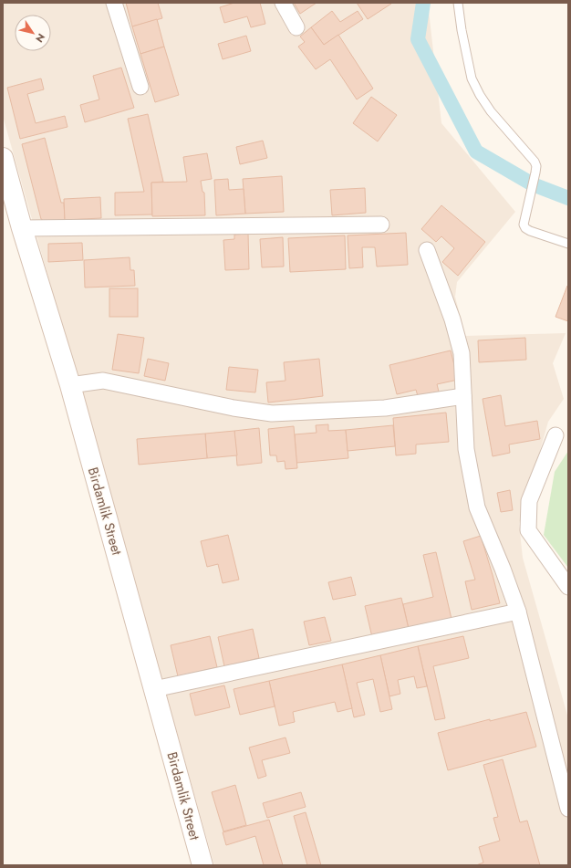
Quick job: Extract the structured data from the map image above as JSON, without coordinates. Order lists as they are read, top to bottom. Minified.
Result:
{"streets":{"street":["Birdamlik Street"]},"north":"bottom right"}
